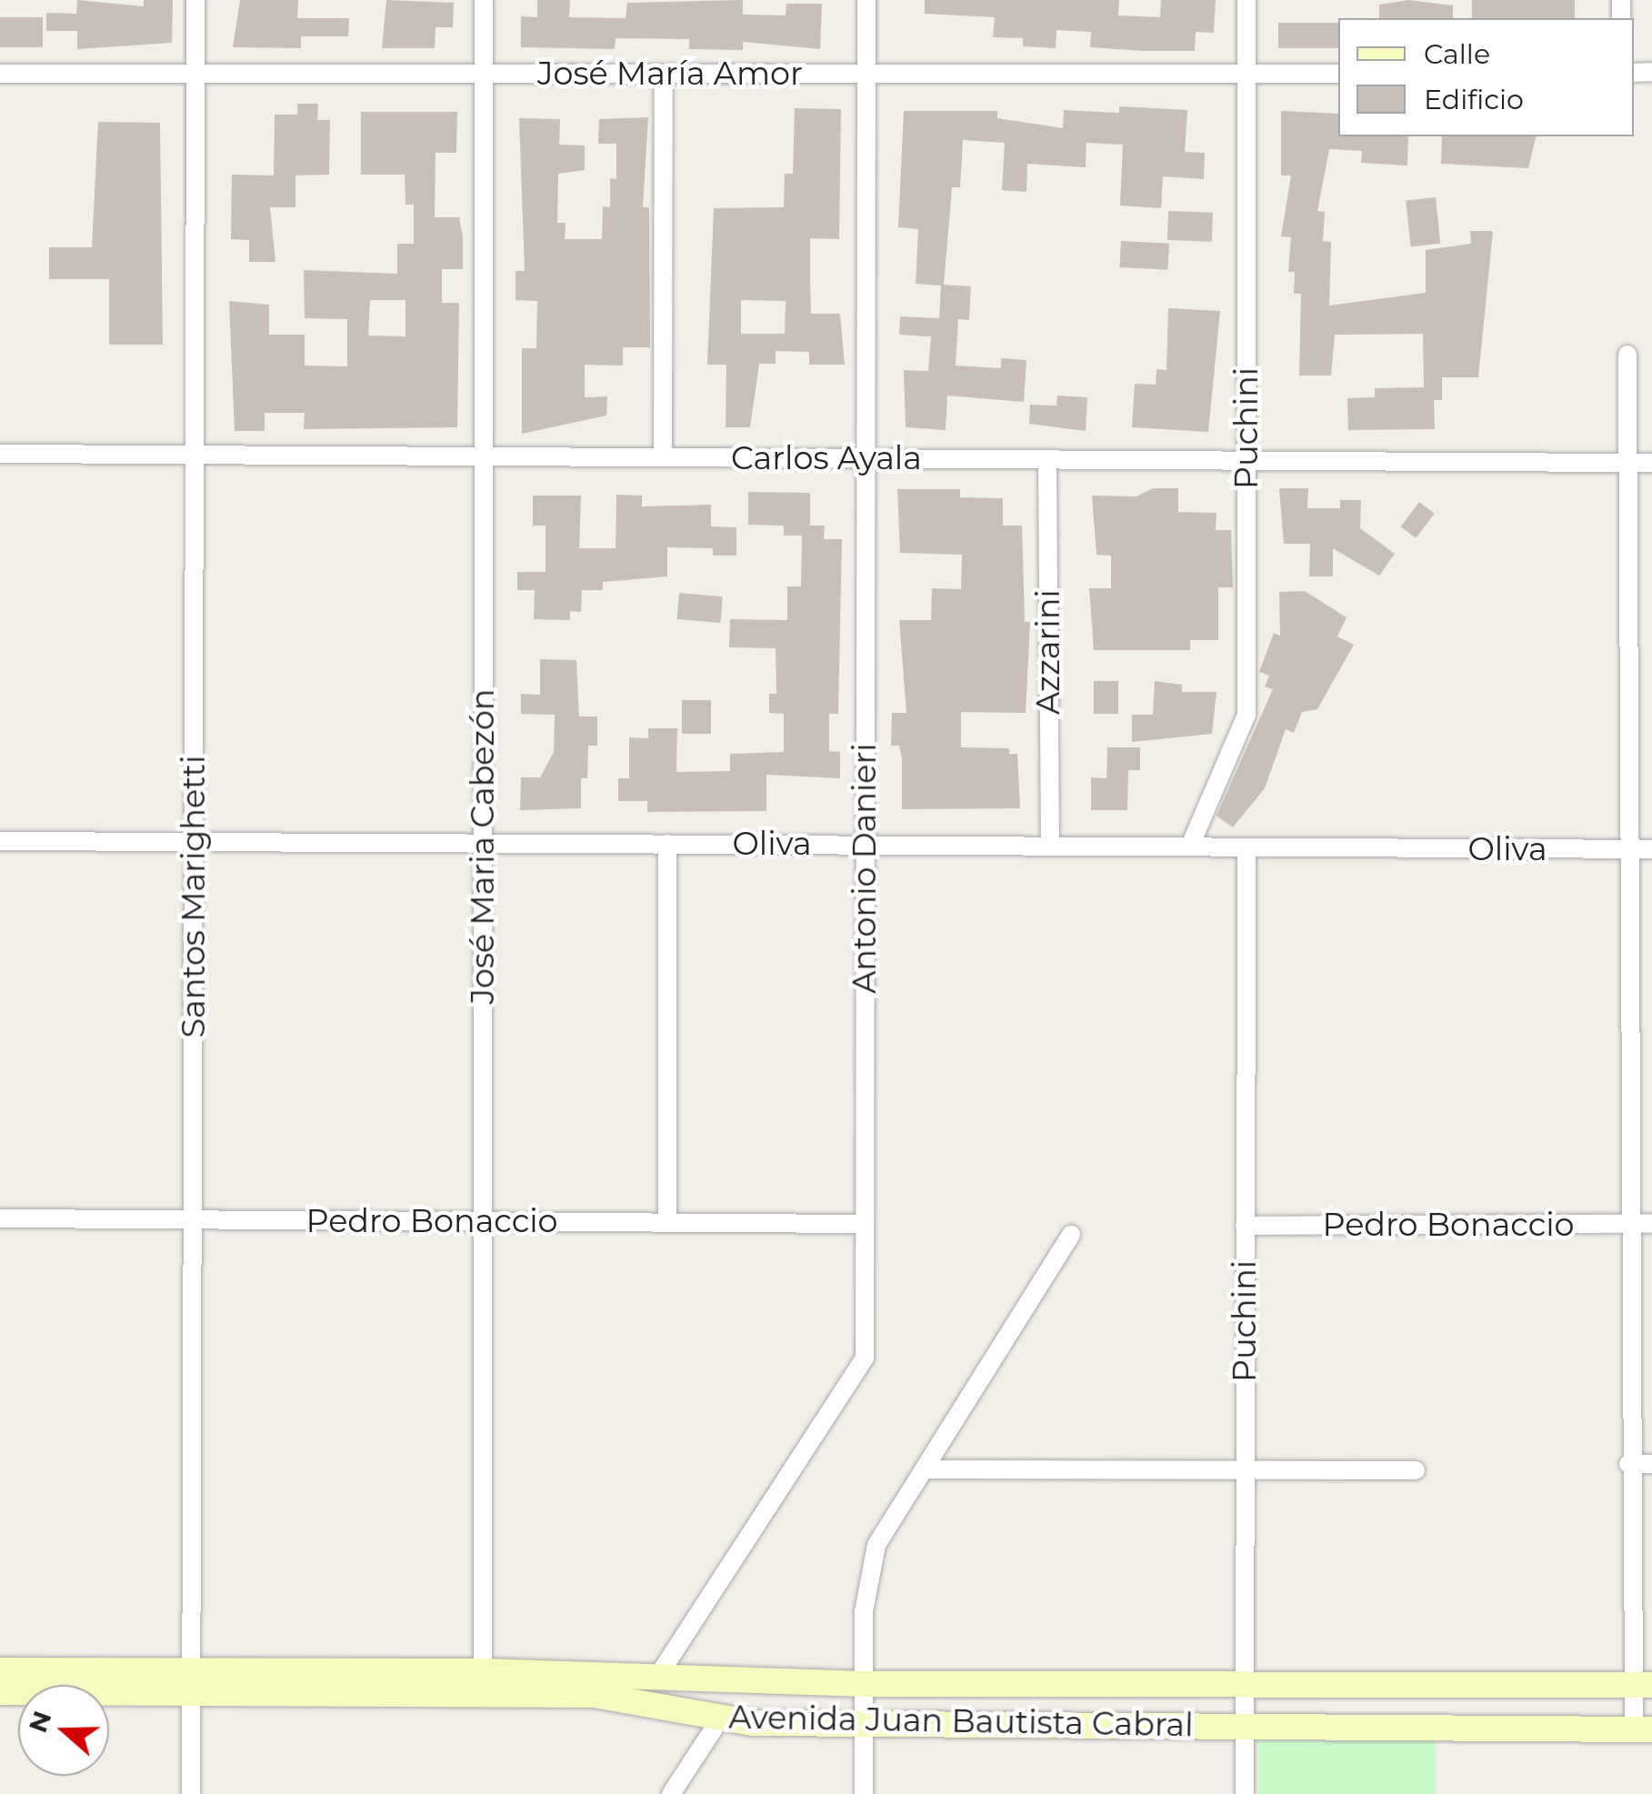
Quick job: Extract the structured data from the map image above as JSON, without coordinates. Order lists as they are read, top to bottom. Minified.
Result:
{"streets":{"main road":["Avenida Juan Bautista Cabral"],"street":["José María Amor","Puchini","Carlos Ayala","Azzarini","Oliva","José Maria Cabezón","Antonio Danieri","Santos Marighetti","Pedro Bonaccio"]},"crossings":[["José María Amor","Puchini"],["José María Amor","José Maria Cabezón"],["José María Amor","Antonio Danieri"],["José María Amor","Santos Marighetti"],["Puchini","Carlos Ayala"],["Puchini","Oliva"],["Puchini","Pedro Bonaccio"],["Puchini","Avenida Juan Bautista Cabral"],["Carlos Ayala","Azzarini"],["Carlos Ayala","José Maria Cabezón"],["Carlos Ayala","Antonio Danieri"],["Carlos Ayala","Santos Marighetti"],["Azzarini","Oliva"],["Oliva","José Maria Cabezón"],["Oliva","Antonio Danieri"],["Oliva","Santos Marighetti"],["José Maria Cabezón","Pedro Bonaccio"],["José Maria Cabezón","Avenida Juan Bautista Cabral"],["Antonio Danieri","Pedro Bonaccio"],["Antonio Danieri","Avenida Juan Bautista Cabral"],["Santos Marighetti","Pedro Bonaccio"],["Santos Marighetti","Avenida Juan Bautista Cabral"]],"legend":["Calle","Edificio"],"north":"left"}
